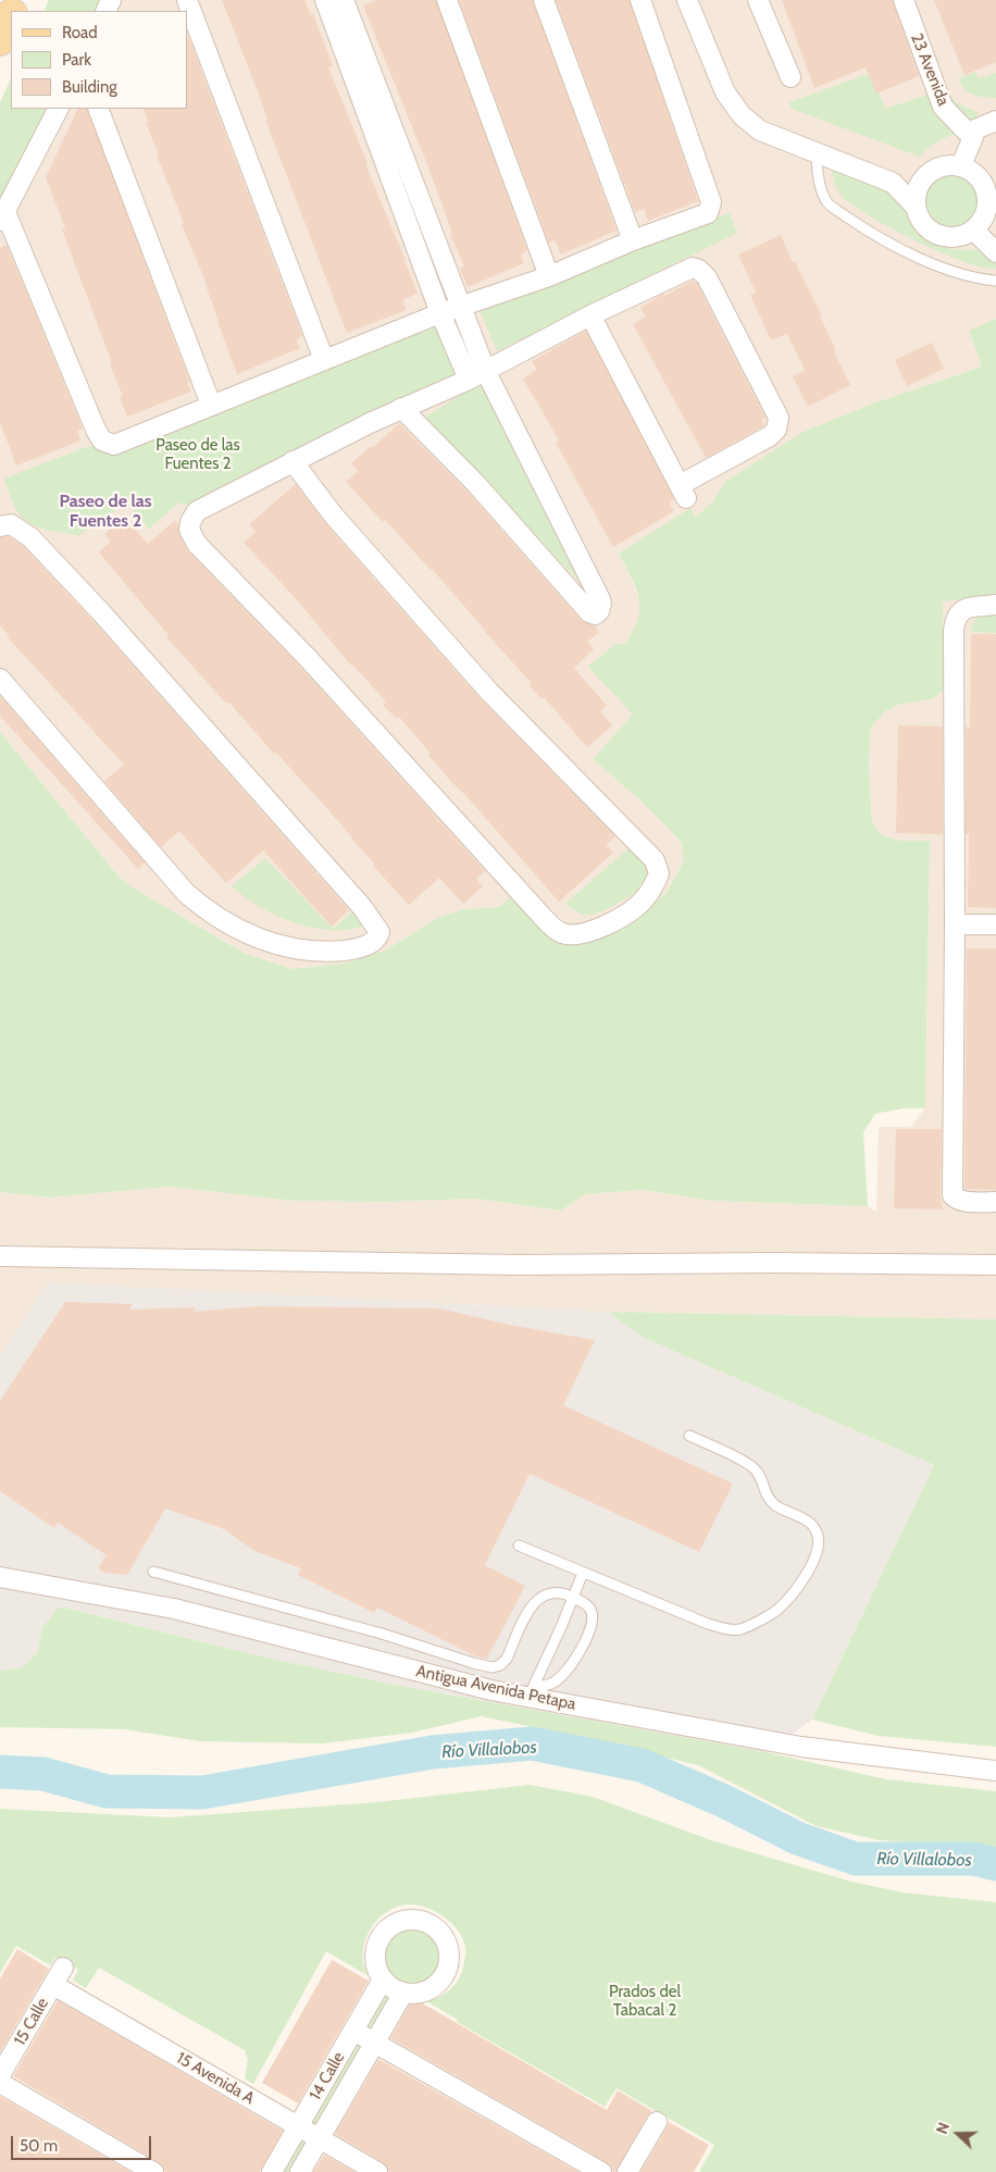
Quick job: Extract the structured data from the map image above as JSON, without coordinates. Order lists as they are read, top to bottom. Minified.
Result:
{"streets":{"street":["23 Avenida","Antigua Avenida Petapa","15 Calle","14 Calle","15 Avenida A"]},"crossings":[["15 Calle","15 Avenida A"],["14 Calle","15 Avenida A"]],"districts":["Paseo de las Fuentes 2"],"water":["Río Villalobos"],"parks":["Paseo de las Fuentes 2","Prados del Tabacal 2"],"legend":["Road","Park","Building"],"scale_bar":"50 m","north":"left"}
